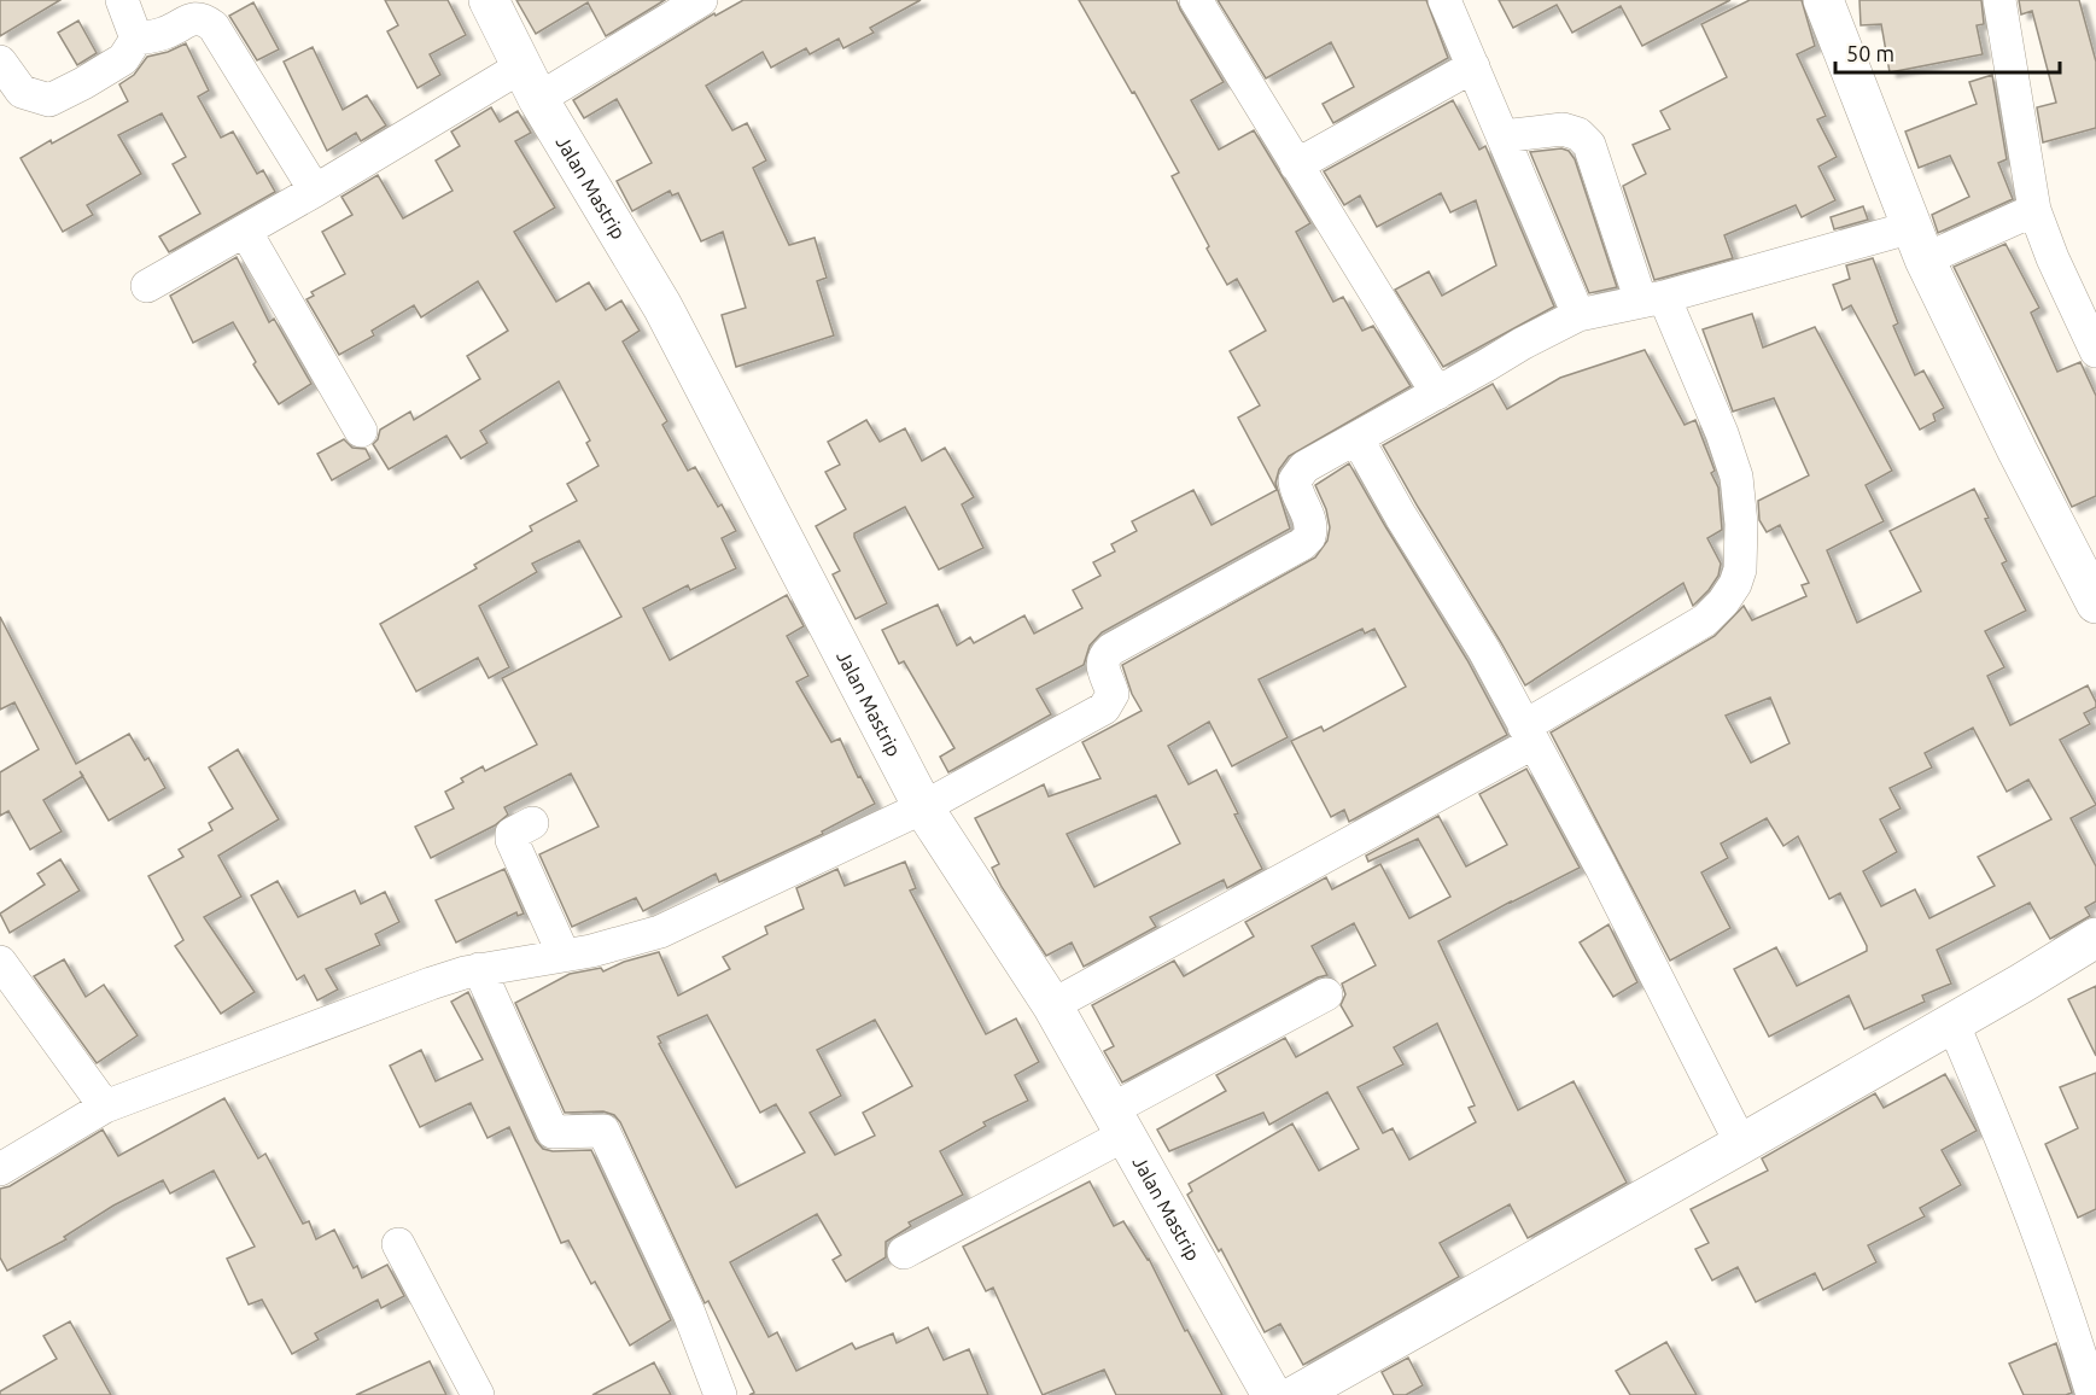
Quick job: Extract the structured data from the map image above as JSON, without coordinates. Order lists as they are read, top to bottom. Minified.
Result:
{"streets":{"street":["Jalan Mastrip"]},"scale_bar":"50 m"}
